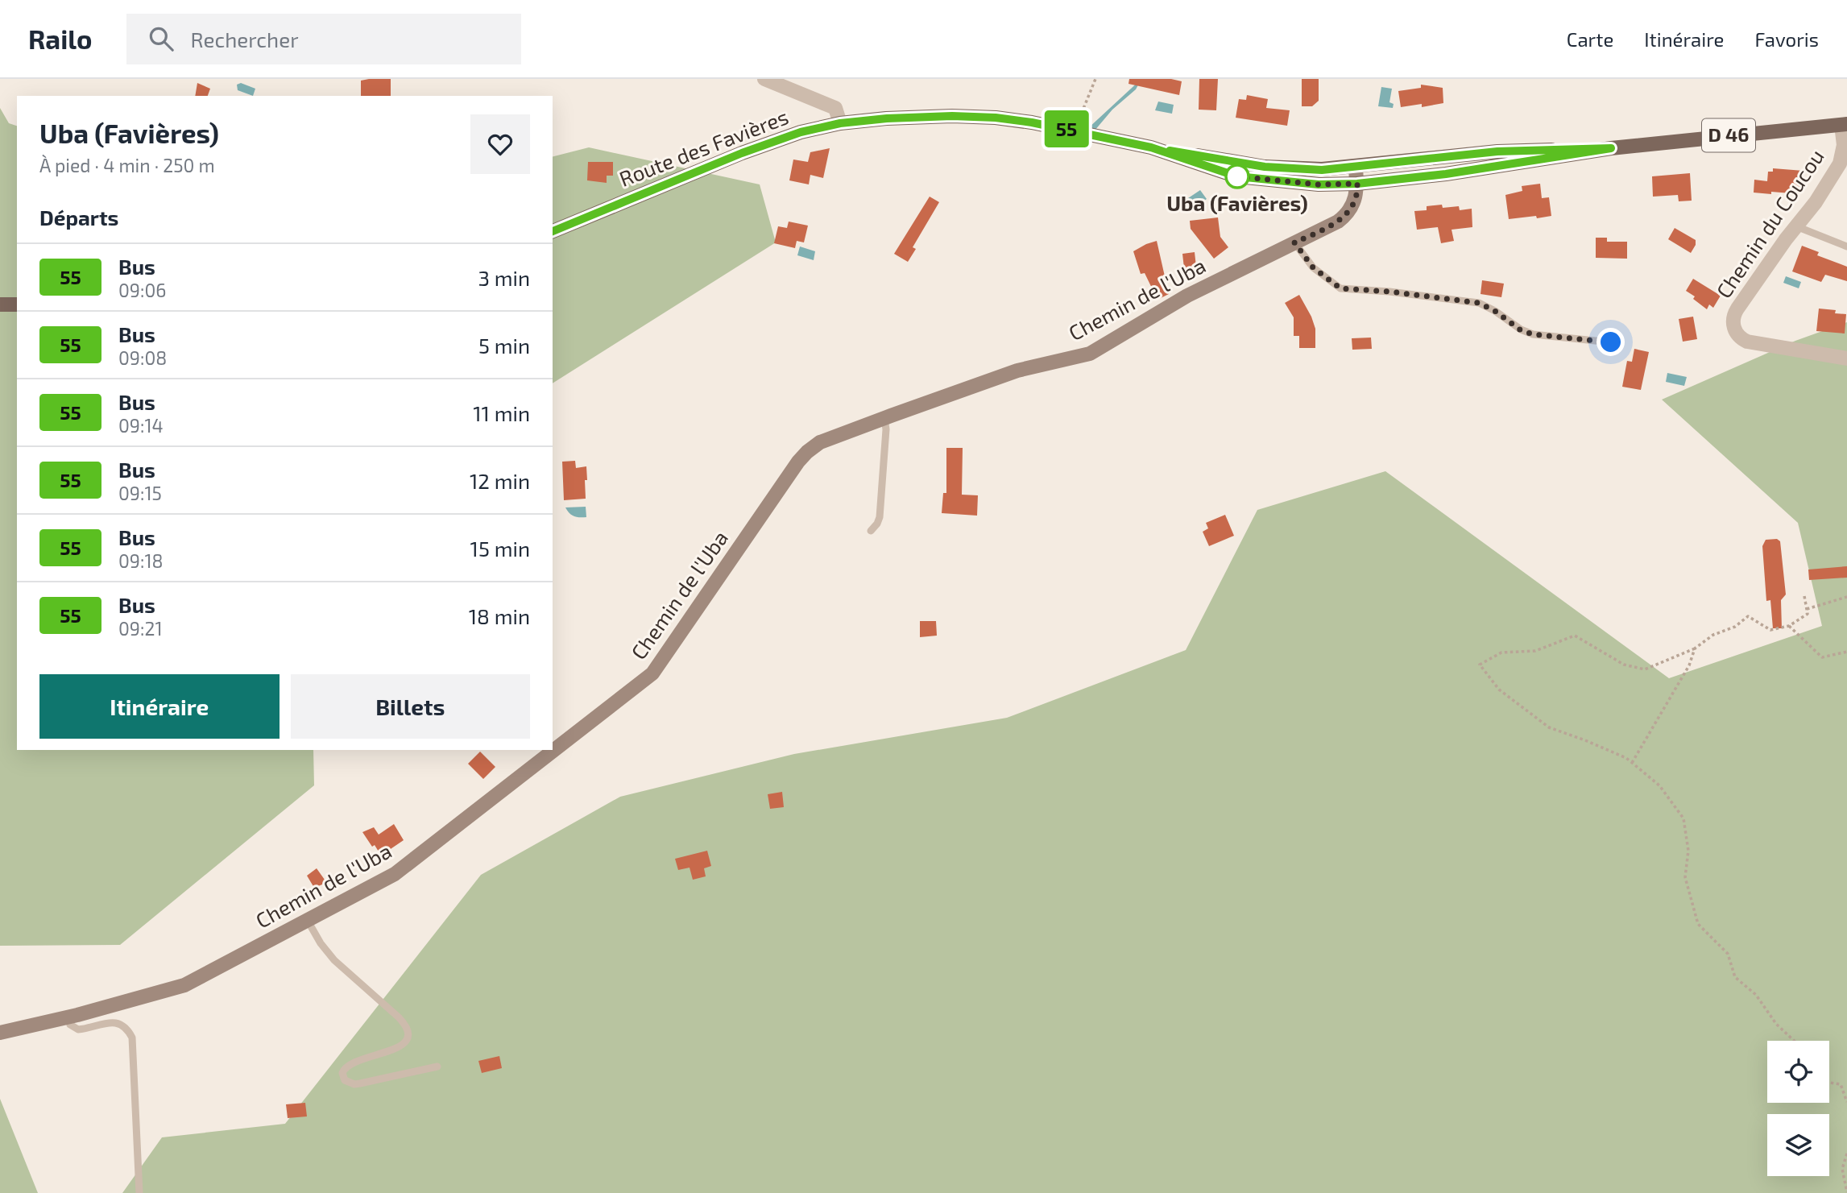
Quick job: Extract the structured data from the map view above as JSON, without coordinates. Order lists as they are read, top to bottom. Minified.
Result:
{"streets":{"main road":["D 46","Route des Favières"],"street":["Chemin du Coucou","Chemin de l'Uba"]},"crossings":[["D 46","Route des Favières"],["D 46","Chemin de l'Uba"],["Route des Favières","Chemin du Coucou"],["Route des Favières","Chemin de l'Uba"]],"places":["Uba (Favières)"],"lines":["bus line 55"],"page":{"header":"Railo","search":"Rechercher","nav":["Carte","Itinéraire","Favoris"],"on_map":"55","heading":[["Uba (Favières)","À pied · 4 min · 250 m"],"Départs"],"list":[{"mark":"55","name":"Bus","note":"09:06","value":"3 min"},{"mark":"55","name":"Bus","note":"09:08","value":"5 min"},{"mark":"55","name":"Bus","note":"09:14","value":"11 min"},{"mark":"55","name":"Bus","note":"09:15","value":"12 min"},{"mark":"55","name":"Bus","note":"09:18","value":"15 min"},{"mark":"55","name":"Bus","note":"09:21","value":"18 min"}],"buttons":["Itinéraire","Billets"]}}
